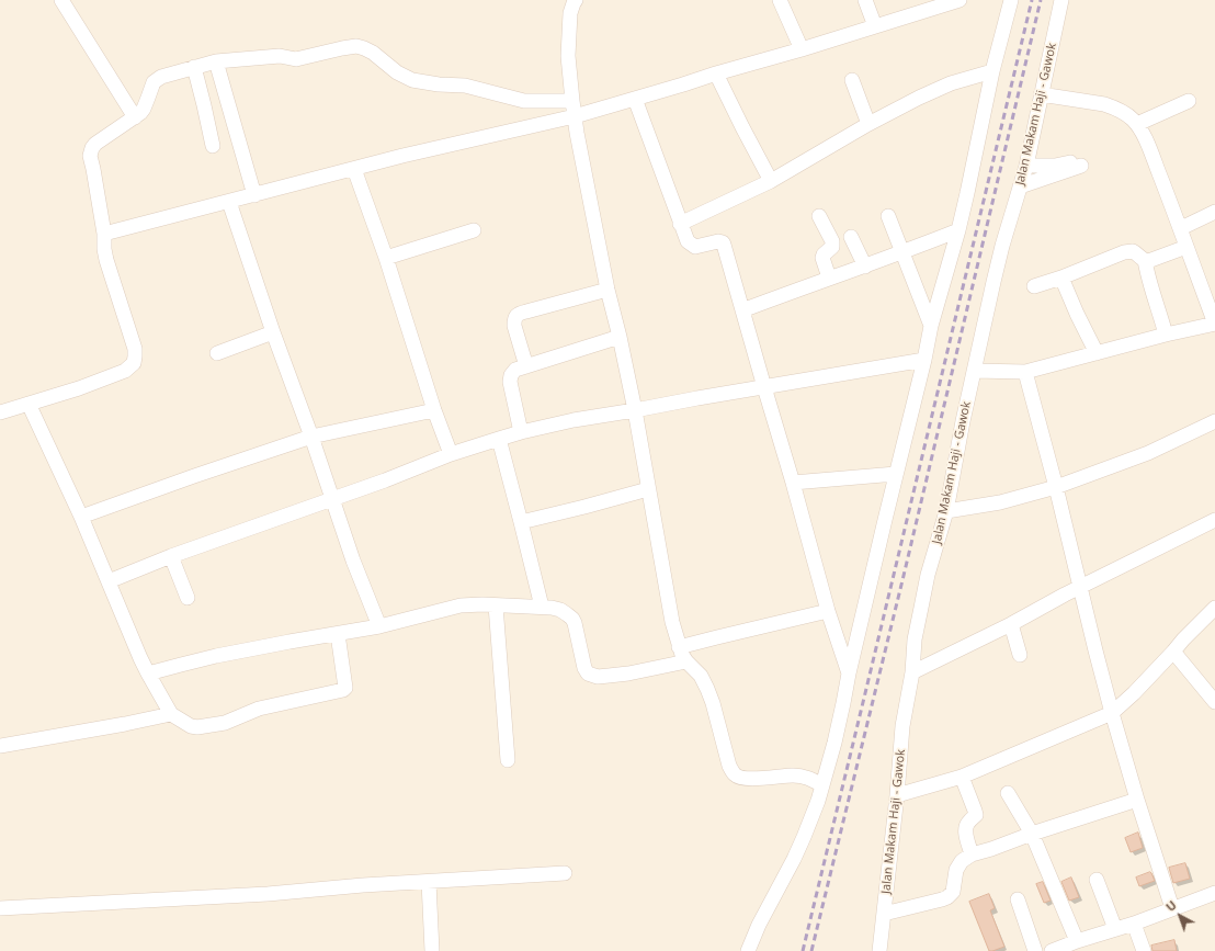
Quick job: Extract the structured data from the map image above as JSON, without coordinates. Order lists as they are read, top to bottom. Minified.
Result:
{"streets":{"street":["Jalan Makam Haji - Gawok"]},"north":"top left"}
